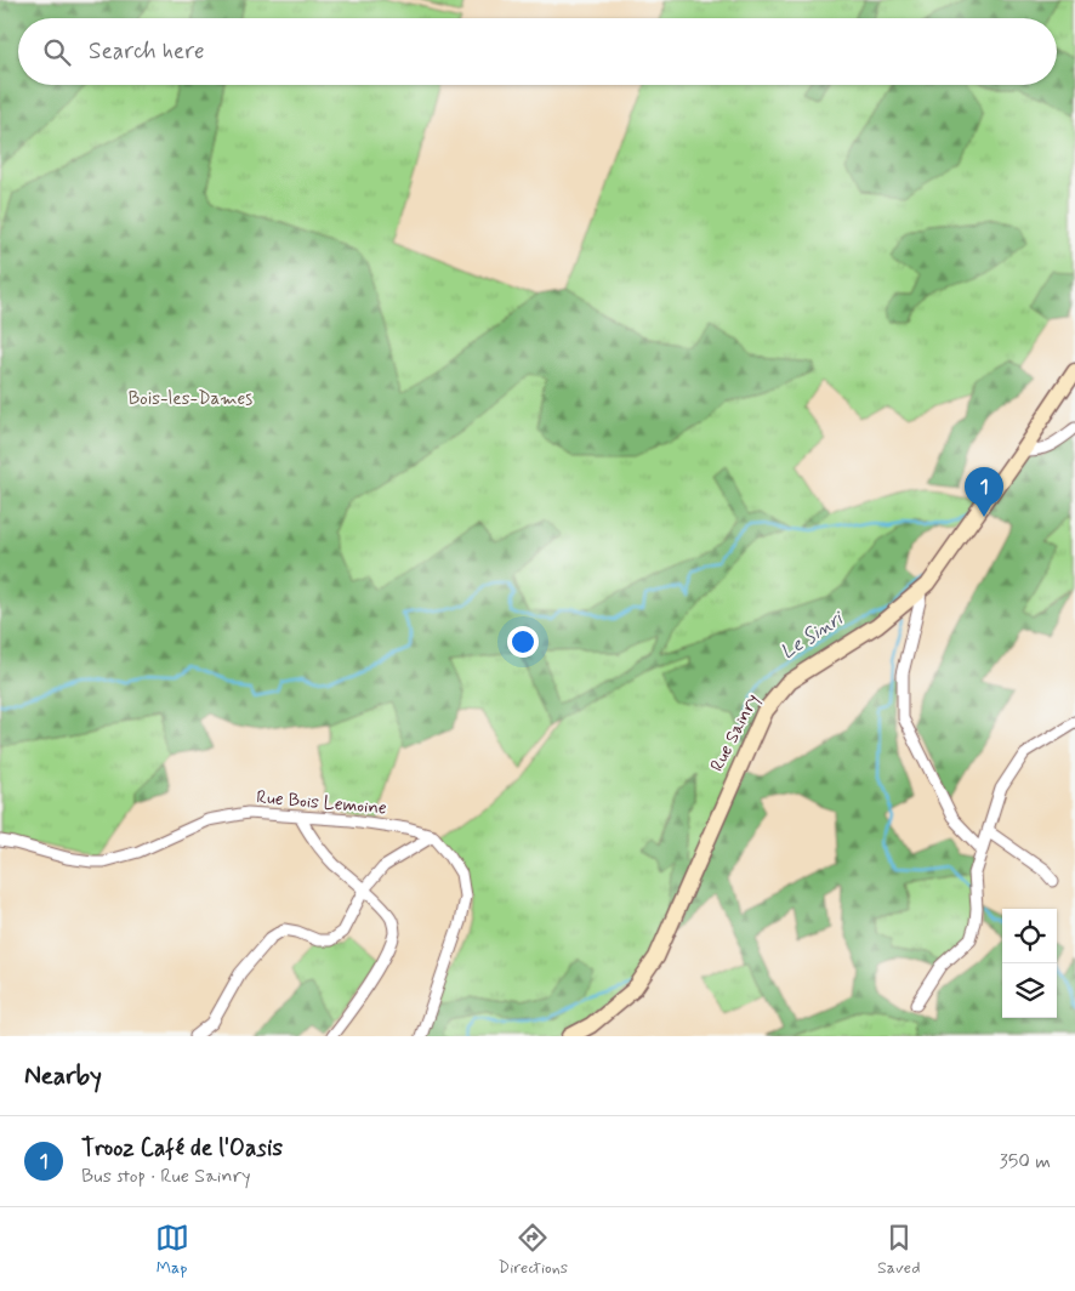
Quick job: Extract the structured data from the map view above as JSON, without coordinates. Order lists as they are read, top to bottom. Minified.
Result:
{"streets":{"street":["Rue Sainry","Rue Bois Lemoine"]},"water":["Le Sinri"],"parks":["Bois-les-Dames"],"page":{"search":"Search here","pins":"1","heading":"Nearby","list":[{"mark":"1","name":"Trooz Café de l'Oasis","note":"Bus stop · Rue Sainry","value":"350 m"}],"nav":["Map","Directions","Saved"]}}
